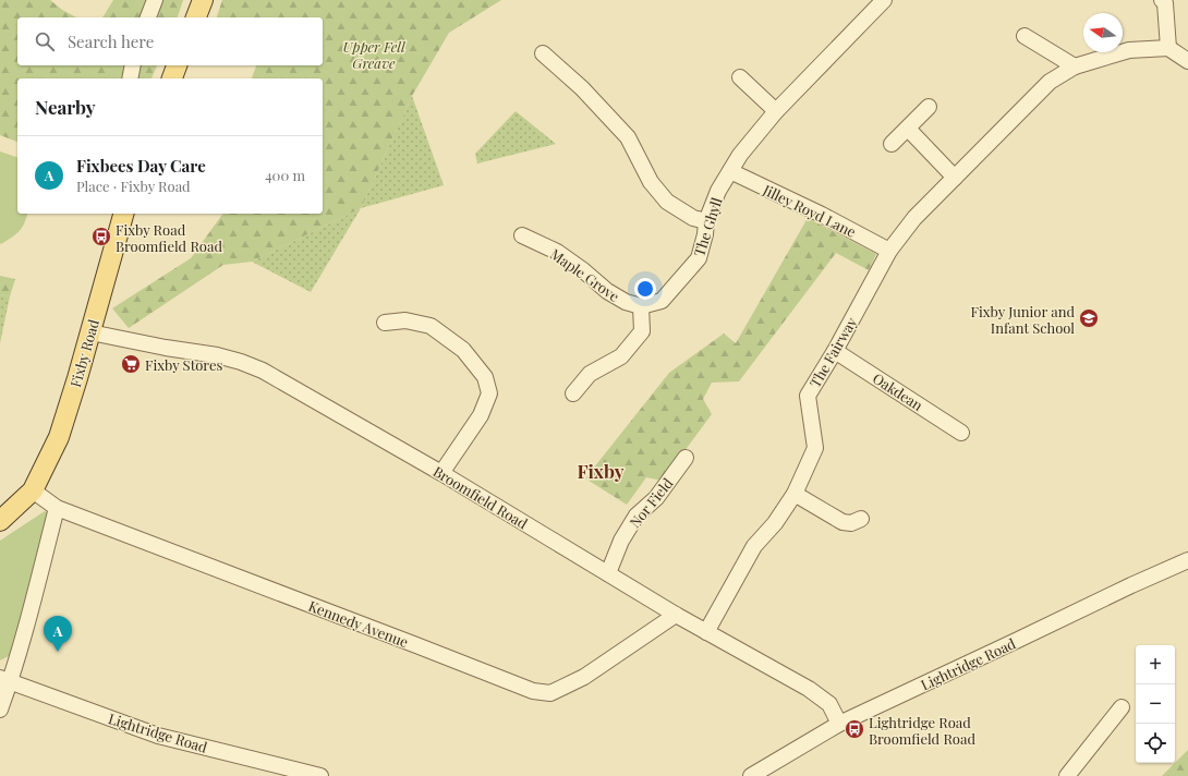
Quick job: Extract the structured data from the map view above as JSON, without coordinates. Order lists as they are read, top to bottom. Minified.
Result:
{"streets":{"main road":["Fixby Road"],"street":["Jilley Royd Lane","The Ghyll","Maple Grove","The Fairway","Oakdean","Broomfield Road","Nor Field","Kennedy Avenue","Lightridge Road"]},"crossings":[["Jilley Royd Lane","The Ghyll"],["Jilley Royd Lane","The Fairway"],["The Ghyll","Maple Grove"],["The Fairway","Oakdean"],["The Fairway","Broomfield Road"],["Fixby Road","Broomfield Road"],["Fixby Road","Kennedy Avenue"],["Broomfield Road","Nor Field"],["Broomfield Road","Kennedy Avenue"],["Broomfield Road","Lightridge Road"]],"districts":["Fixby"],"parks":["Upper Fell Greave"],"places":{"bus stop":["Fixby Road Broomfield Road","Lightridge Road Broomfield Road"],"school or university":["Fixby Junior and Infant School"],"supermarket":["Fixby Stores"]},"north":"left","page":{"search":"Search here","heading":"Nearby","list":[{"mark":"A","name":"Fixbees Day Care","note":"Place · Fixby Road","value":"400 m"}],"pins":"A","map_buttons":["+","−"]}}
